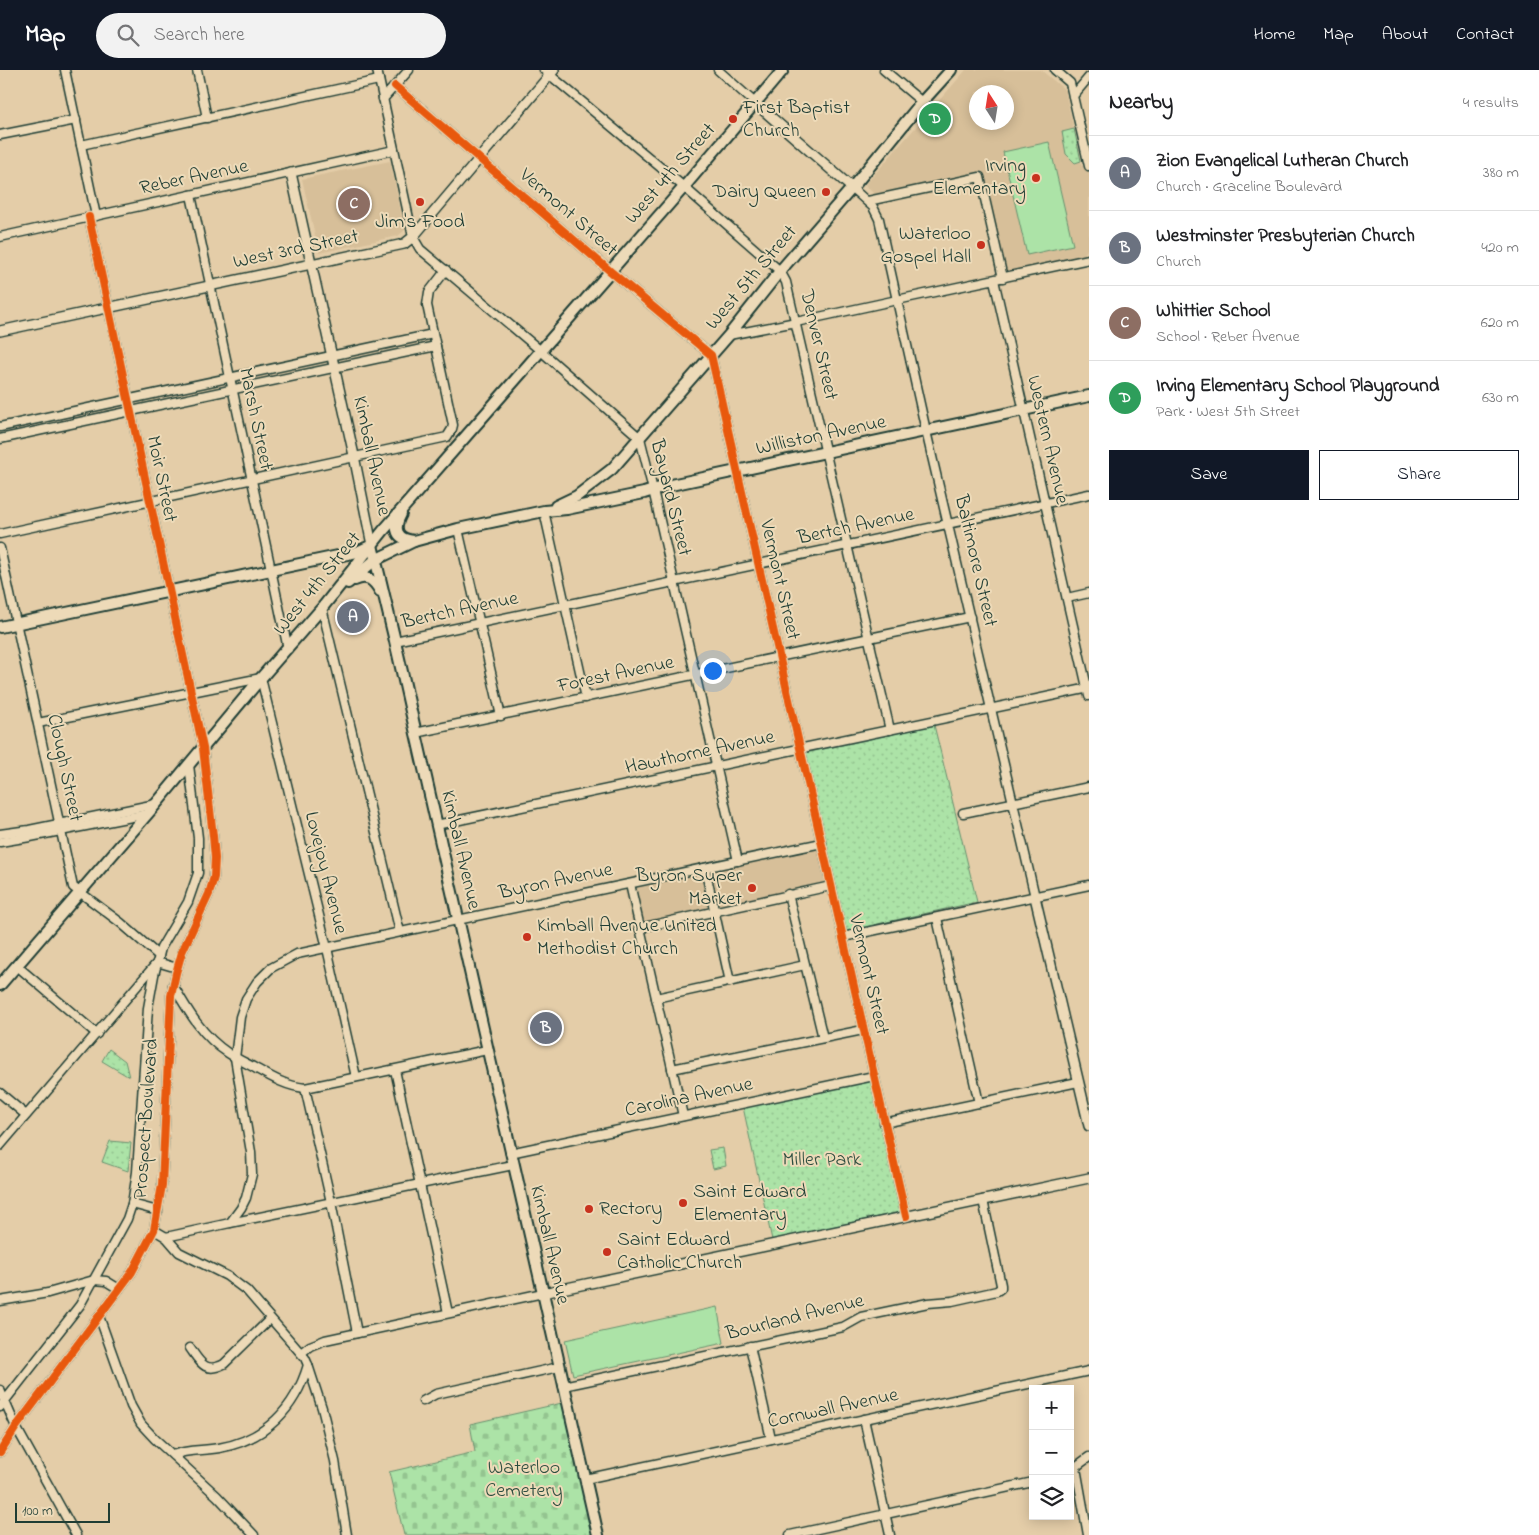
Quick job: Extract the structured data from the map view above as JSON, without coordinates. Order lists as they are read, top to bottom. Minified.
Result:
{"streets":{"main road":["West 4th Street","West 5th Street","Williston Avenue","Kimball Avenue"],"street":["Reber Avenue","Vermont Street","West 3rd Street","Denver Street","Marsh Street","Western Avenue","Moir Street","Bayard Street","Bertch Avenue","Baltimore Street","Forest Avenue","Hawthorne Avenue","Clough Street","Lovejoy Avenue","Byron Avenue","Carolina Avenue","Prospect Boulevard","Bourland Avenue","Cornwall Avenue"]},"crossings":[["West 4th Street","Vermont Street"],["West 4th Street","Denver Street"],["West 4th Street","Marsh Street"],["West 4th Street","Williston Avenue"],["West 4th Street","Kimball Avenue"],["West 4th Street","Moir Street"],["West 4th Street","Bayard Street"],["West 4th Street","Baltimore Street"],["West 4th Street","Clough Street"],["West 4th Street","Lovejoy Avenue"],["West 4th Street","Prospect Boulevard"],["Reber Avenue","Marsh Street"],["Reber Avenue","Kimball Avenue"],["Reber Avenue","Moir Street"],["Vermont Street","West 3rd Street"],["Vermont Street","West 5th Street"],["Vermont Street","Williston Avenue"],["Vermont Street","Bertch Avenue"],["Vermont Street","Forest Avenue"],["Vermont Street","Hawthorne Avenue"],["Vermont Street","Byron Avenue"],["Vermont Street","Carolina Avenue"],["West 3rd Street","Denver Street"],["West 3rd Street","Marsh Street"],["West 3rd Street","Kimball Avenue"],["West 3rd Street","Moir Street"],["West 3rd Street","Bayard Street"],["West 5th Street","Denver Street"],["West 5th Street","Williston Avenue"],["West 5th Street","Bayard Street"],["West 5th Street","Baltimore Street"],["Denver Street","Williston Avenue"],["Denver Street","Bertch Avenue"],["Denver Street","Forest Avenue"],["Denver Street","Hawthorne Avenue"],["Williston Avenue","Western Avenue"],["Williston Avenue","Kimball Avenue"],["Williston Avenue","Bayard Street"],["Williston Avenue","Baltimore Street"],["Western Avenue","Bertch Avenue"],["Western Avenue","Hawthorne Avenue"],["Kimball Avenue","Bertch Avenue"],["Kimball Avenue","Forest Avenue"],["Kimball Avenue","Hawthorne Avenue"],["Kimball Avenue","Byron Avenue"],["Kimball Avenue","Carolina Avenue"],["Kimball Avenue","Bourland Avenue"],["Kimball Avenue","Cornwall Avenue"],["Moir Street","Prospect Boulevard"],["Bayard Street","Bertch Avenue"],["Bayard Street","Forest Avenue"],["Bayard Street","Hawthorne Avenue"],["Bayard Street","Byron Avenue"],["Bertch Avenue","Baltimore Street"],["Baltimore Street","Forest Avenue"],["Baltimore Street","Hawthorne Avenue"],["Clough Street","Prospect Boulevard"],["Lovejoy Avenue","Byron Avenue"]],"parks":["Miller Park","Waterloo Cemetery"],"places":["First Baptist Church","Irving Elementary","Dairy Queen","Jim's Food","Waterloo Gospel Hall","Byron Super Market","Kimball Avenue United Methodist Church","Saint Edward Elementary","Rectory","Saint Edward Catholic Church"],"scale_bar":"100 m","north":"top","page":{"header":"Map","search":"Search here","nav":["Home","Map","About","Contact"],"heading":["Nearby","4 results"],"pins":["D","C","A","B"],"list":[{"mark":"A","name":"Zion Evangelical Lutheran Church","note":"Church · Graceline Boulevard","value":"380 m"},{"mark":"B","name":"Westminster Presbyterian Church","note":"Church","value":"420 m"},{"mark":"C","name":"Whittier School","note":"School · Reber Avenue","value":"620 m"},{"mark":"D","name":"Irving Elementary School Playground","note":"Park · West 5th Street","value":"630 m"}],"buttons":["Save","Share"],"map_buttons":["+","−"],"scale":"100 m"}}
